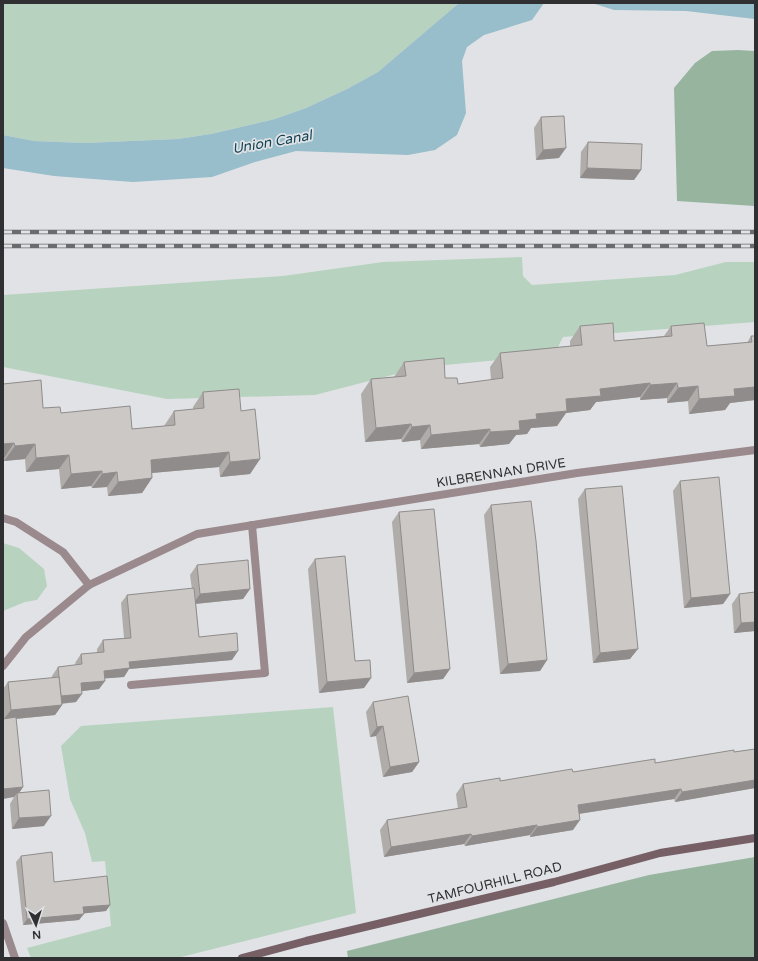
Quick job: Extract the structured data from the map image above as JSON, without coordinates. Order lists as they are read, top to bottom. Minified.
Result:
{"streets":{"main road":["TAMFOURHILL ROAD"],"street":["KILBRENNAN DRIVE"]},"water":["Union Canal"],"north":"bottom"}
